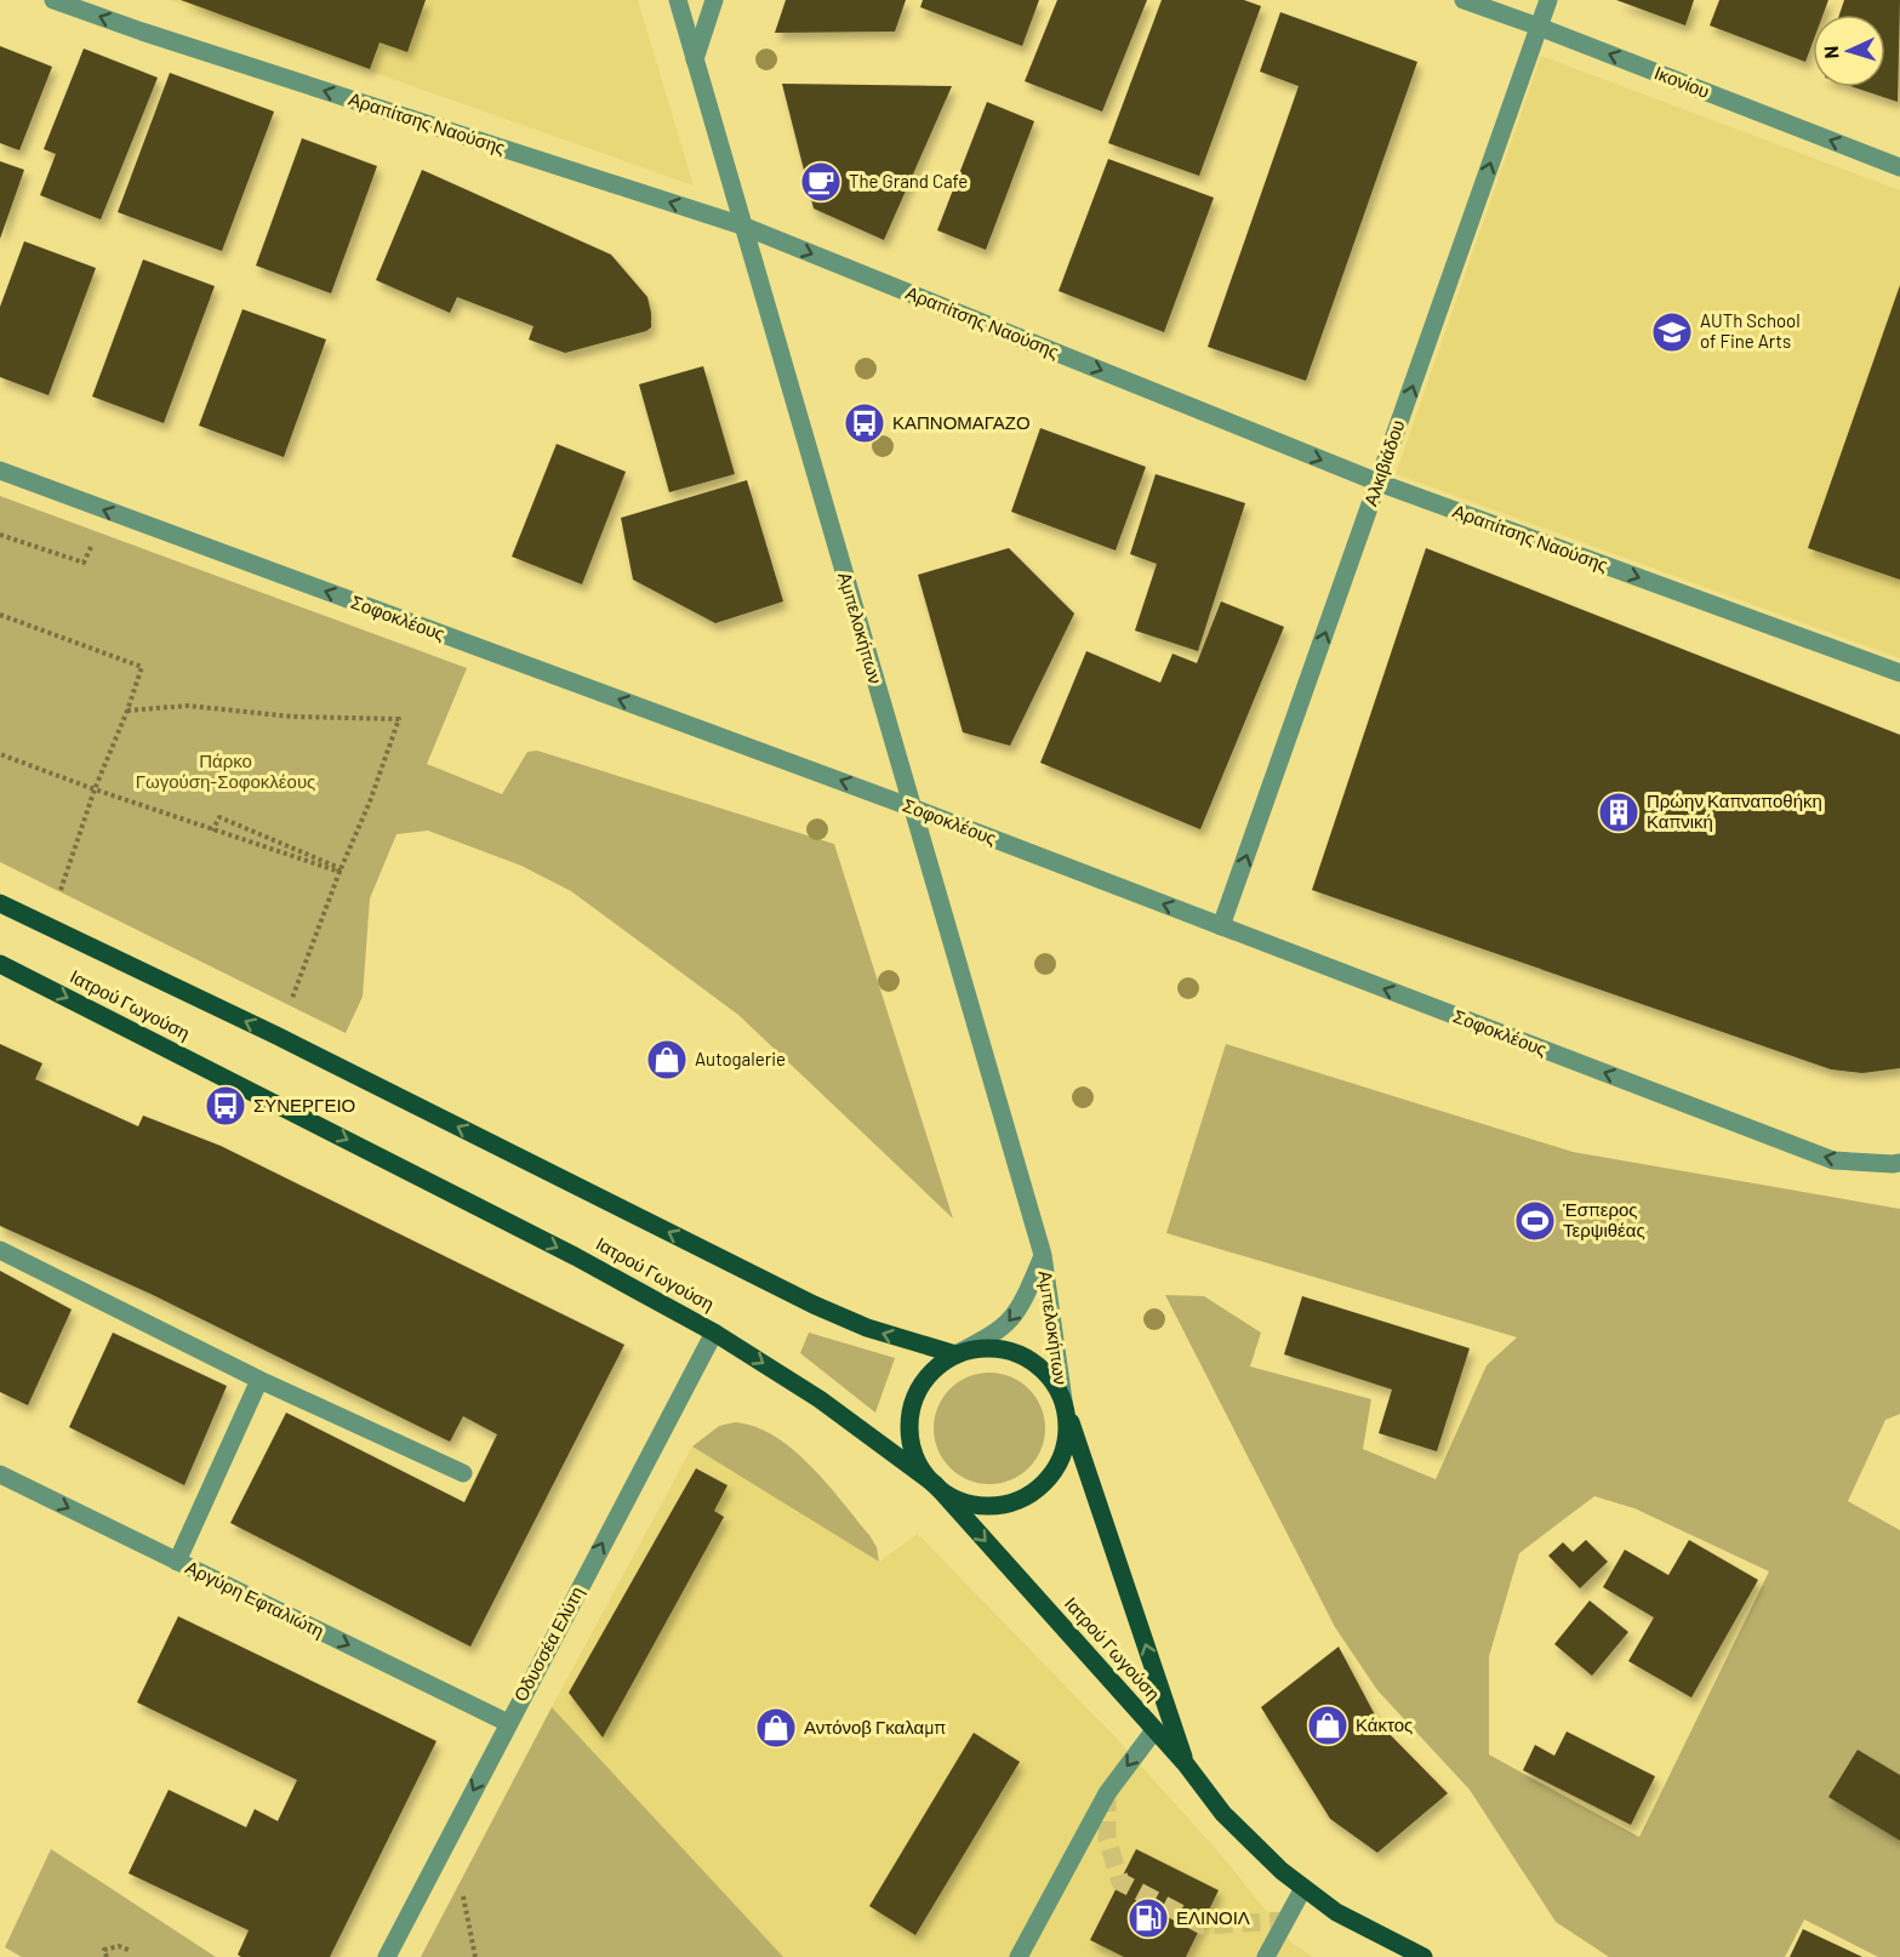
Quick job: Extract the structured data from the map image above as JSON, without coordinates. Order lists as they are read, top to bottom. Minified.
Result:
{"streets":{"main road":["Ιατρού Γωγούση"],"street":["Ικονίου","Αραπίτσης Ναούσης","Αλκιβιάδου","Σοφοκλέους","Αμπελοκήπων","Αργύρη Εφταλιώτη","Οδυσσέα Ελύτη"]},"crossings":[["Ικονίου","Αλκιβιάδου"],["Αραπίτσης Ναούσης","Αλκιβιάδου"],["Αραπίτσης Ναούσης","Αμπελοκήπων"],["Αλκιβιάδου","Σοφοκλέους"],["Σοφοκλέους","Αμπελοκήπων"],["Αμπελοκήπων","Ιατρού Γωγούση"],["Ιατρού Γωγούση","Οδυσσέα Ελύτη"],["Αργύρη Εφταλιώτη","Οδυσσέα Ελύτη"]],"one_way":["Ικονίου","Αλκιβιάδου","Σοφοκλέους","Αργύρη Εφταλιώτη"],"parks":["Πάρκο Γωγούση-Σοφοκλέους"],"places":{"cafe":["The Grand Cafe"],"school or university":["AUTh School of Fine Arts"],"bus stop":["ΚΑΠΝΟΜΑΓΑΖΟ","ΣΥΝΕΡΓΕΙΟ"],"building":["Πρώην Καπναποθήκη Καπνική"],"shop":["Autogalerie","Κάκτος","Αντόνοβ Γκαλαμπ"],"sports":["Έσπερος Τερψιθέας"],"fuel station":["ΕΛΙΝΟΙΛ"]},"north":"left"}
